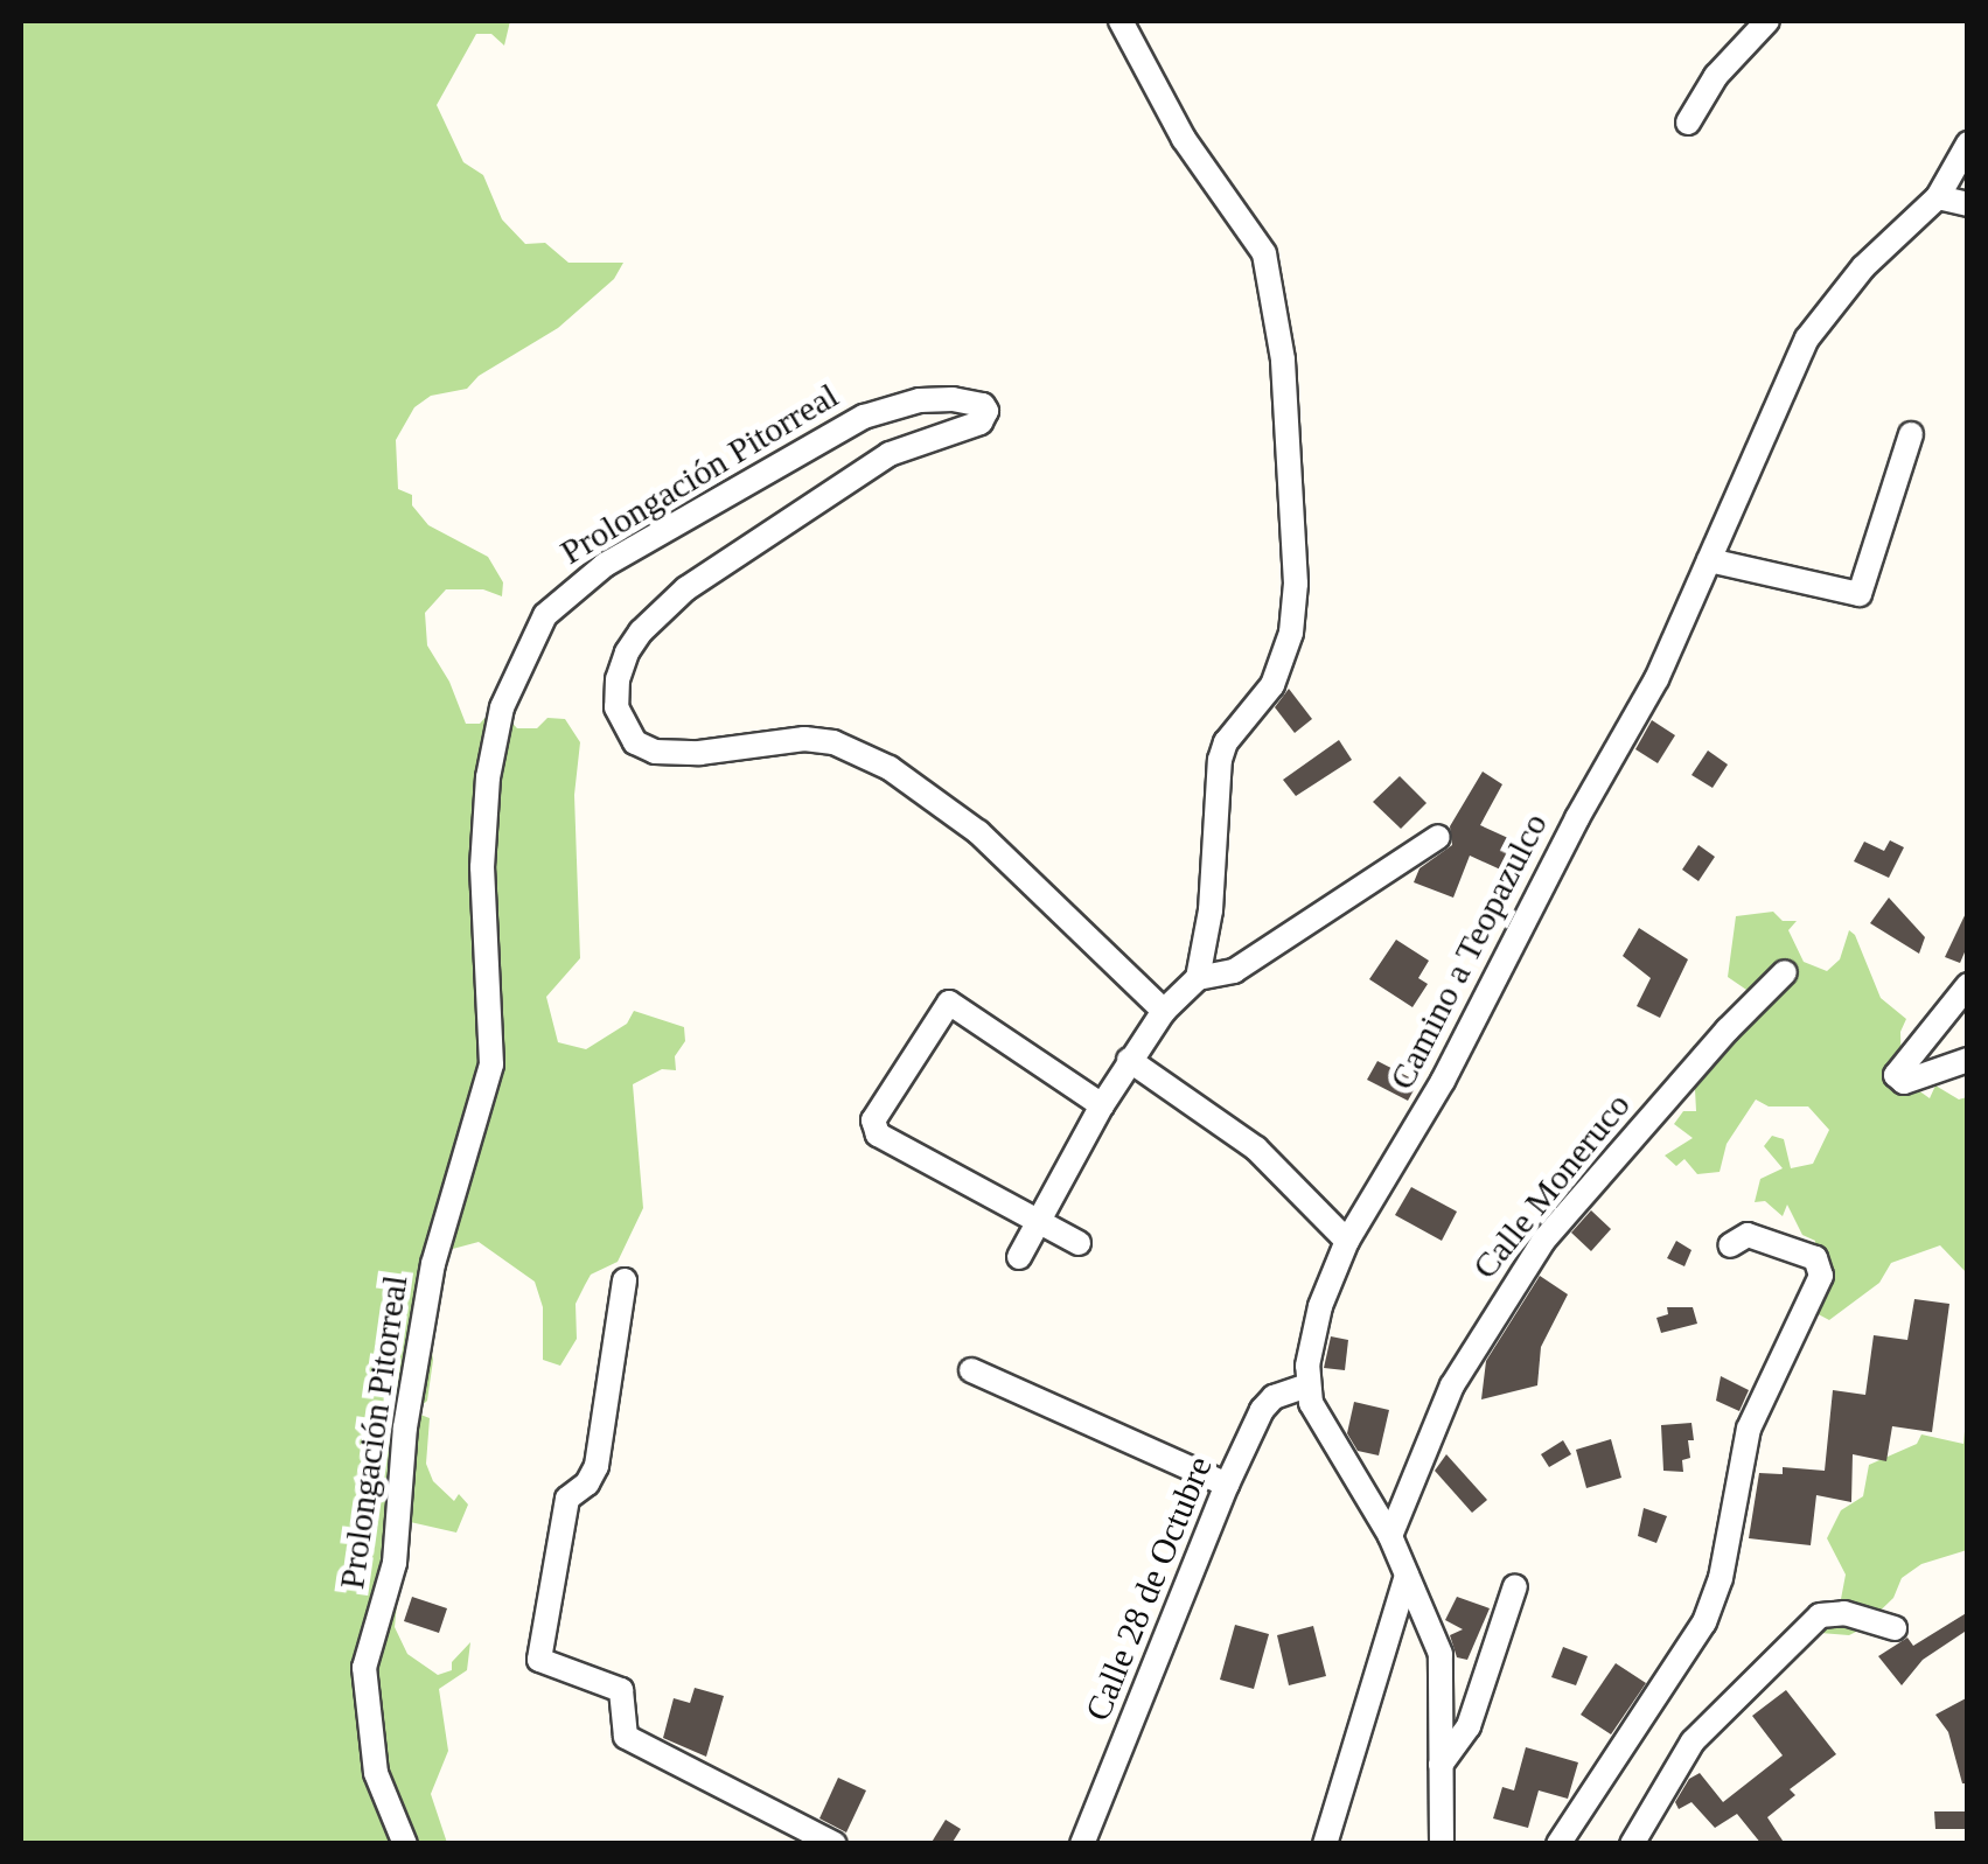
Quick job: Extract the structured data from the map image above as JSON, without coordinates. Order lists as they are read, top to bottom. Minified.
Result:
{"streets":{"street":["Prolongación Pitorreal","Camino a Teopazulco","Calle Moneruco","Calle 28 de Octubre"]},"crossings":[["Camino a Teopazulco","Calle 28 de Octubre"]]}
